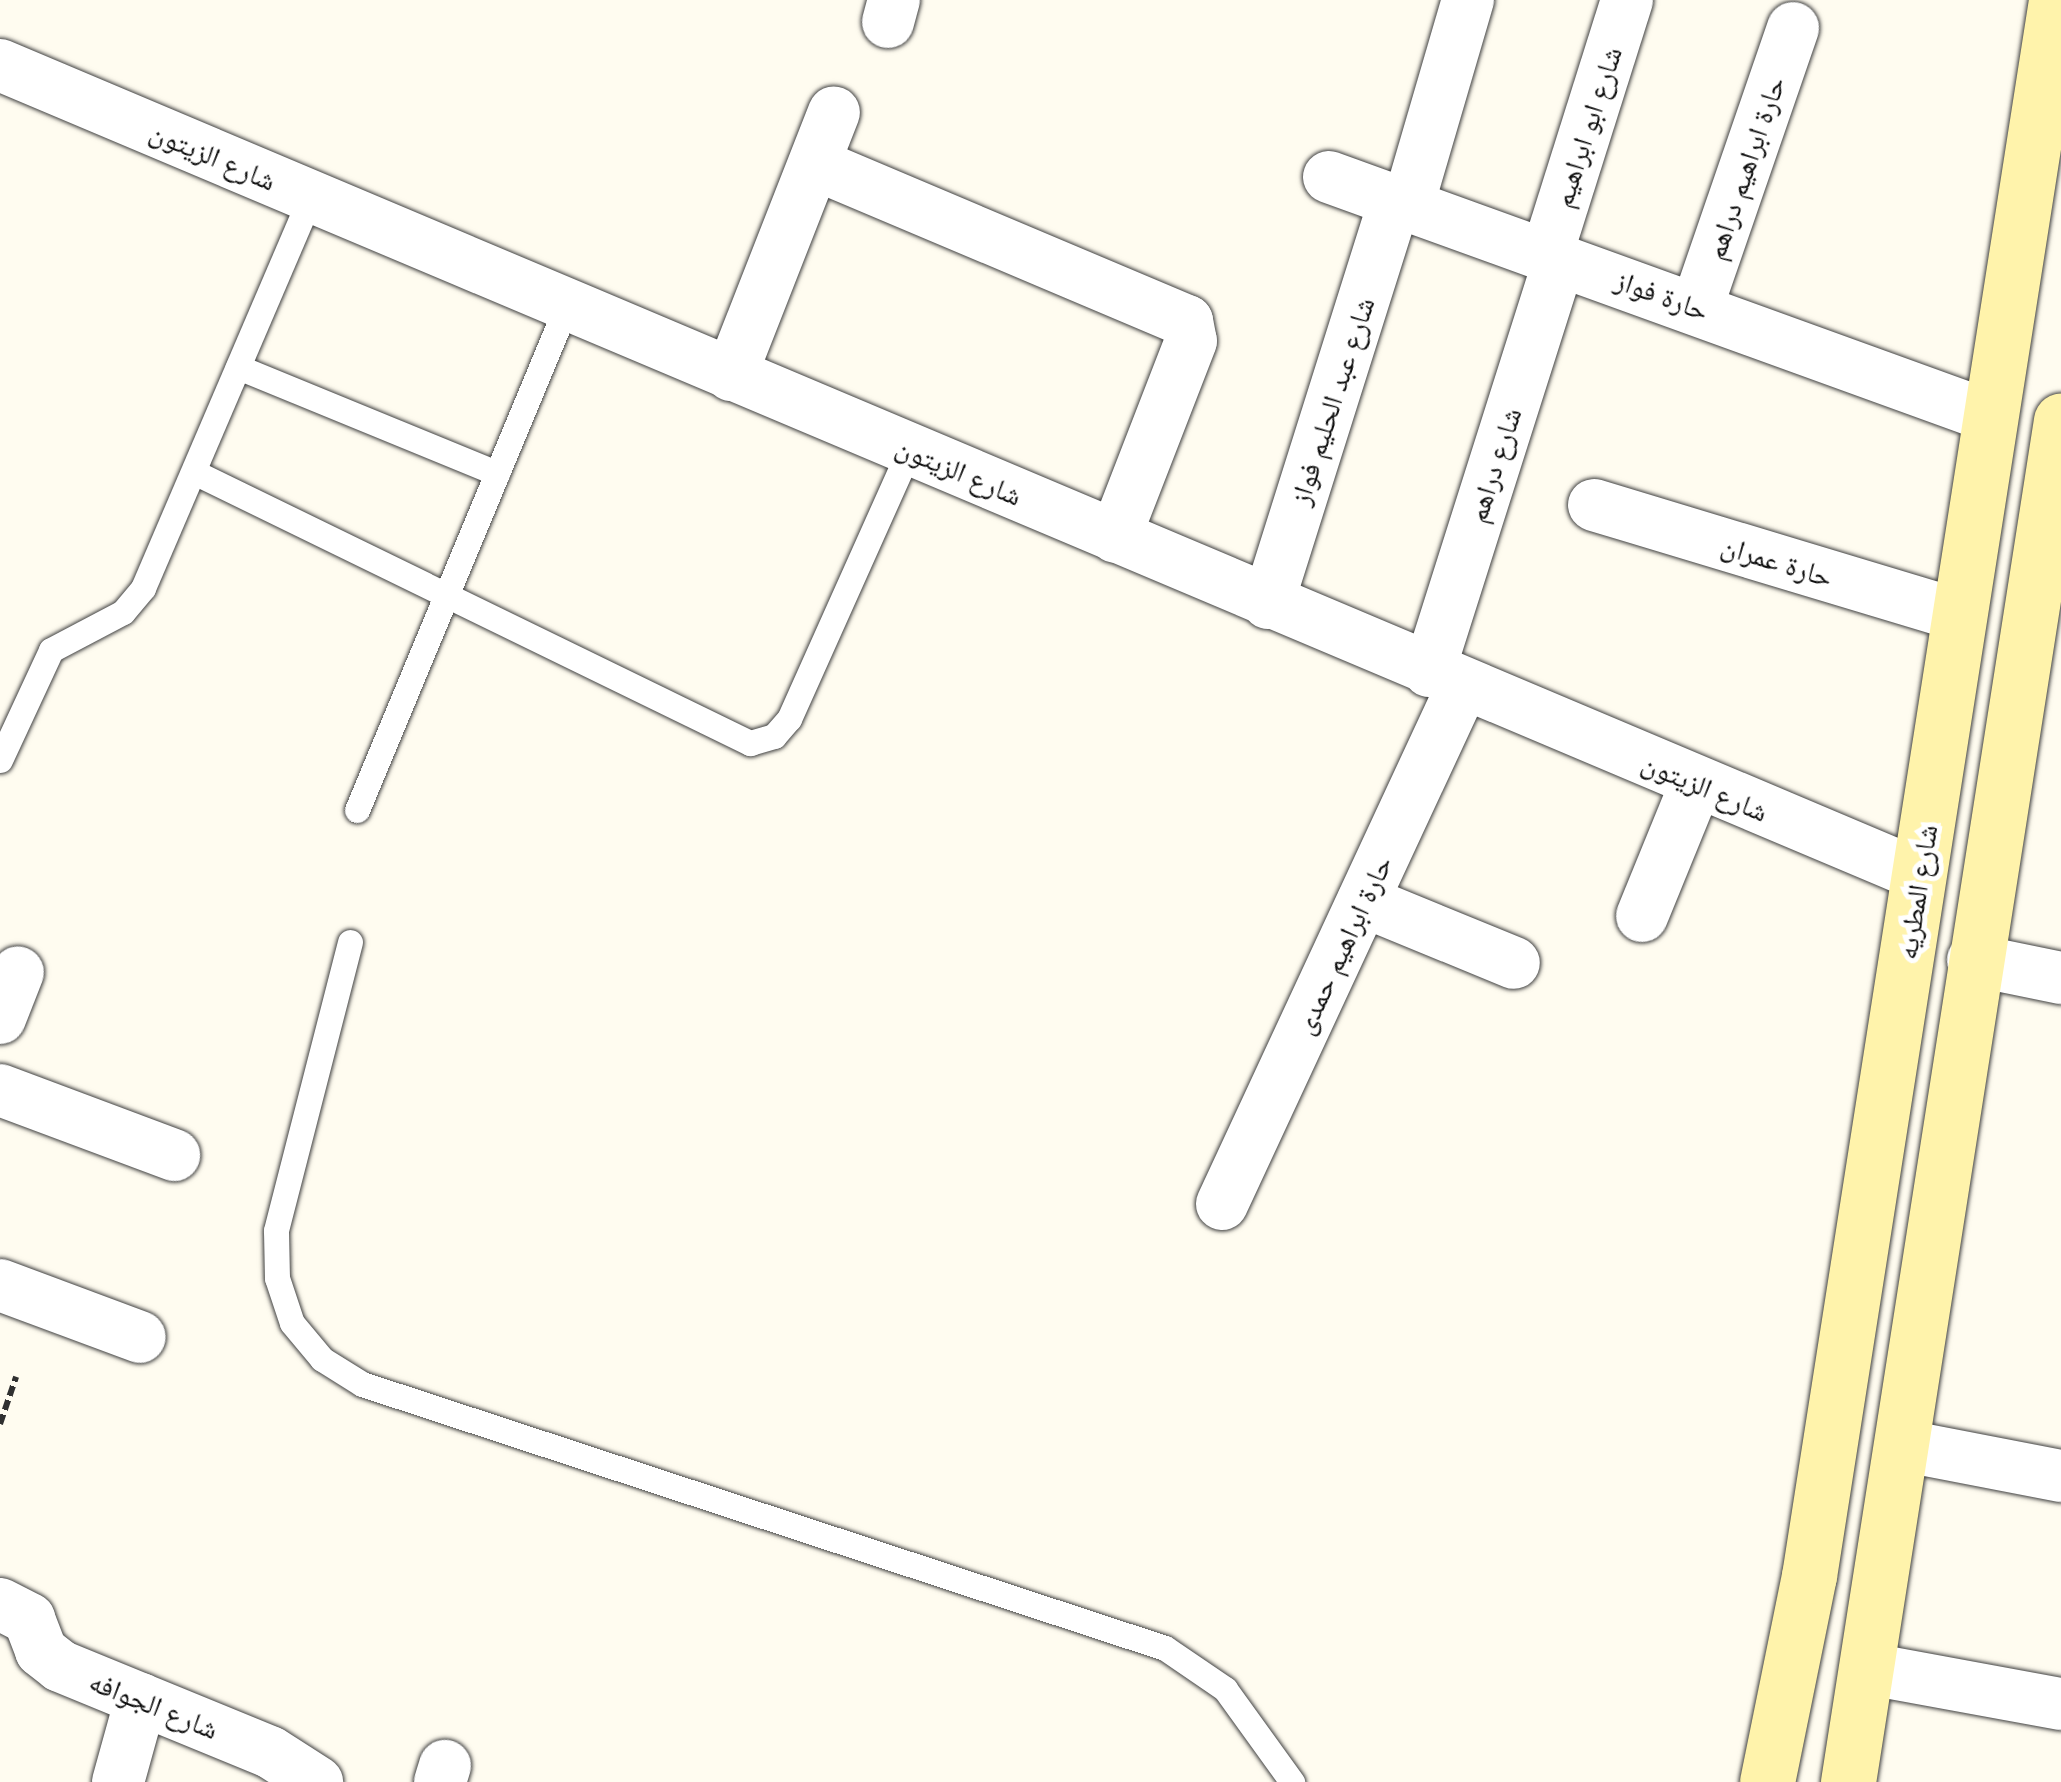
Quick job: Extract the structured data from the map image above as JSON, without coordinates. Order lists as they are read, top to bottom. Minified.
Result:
{"streets":{"main road":["شارع المطريه"],"street":["شارع ابو ابراهيم","شارع الزيتون","حارة ابراهيم دراهم","حارة فواز","شارع عبد الحليم فواز","شارع دراهم","حارة عمران","حارة ابراهيم حمدى","شارع الجوافه"]},"crossings":[["شارع ابو ابراهيم","حارة فواز"],["شارع ابو ابراهيم","شارع دراهم"],["شارع الزيتون","شارع عبد الحليم فواز"],["شارع الزيتون","شارع دراهم"],["شارع الزيتون","شارع المطريه"],["شارع الزيتون","حارة ابراهيم حمدى"],["حارة ابراهيم دراهم","حارة فواز"],["حارة فواز","شارع عبد الحليم فواز"],["حارة فواز","شارع دراهم"],["حارة فواز","شارع المطريه"],["شارع دراهم","حارة ابراهيم حمدى"],["حارة عمران","شارع المطريه"]]}
